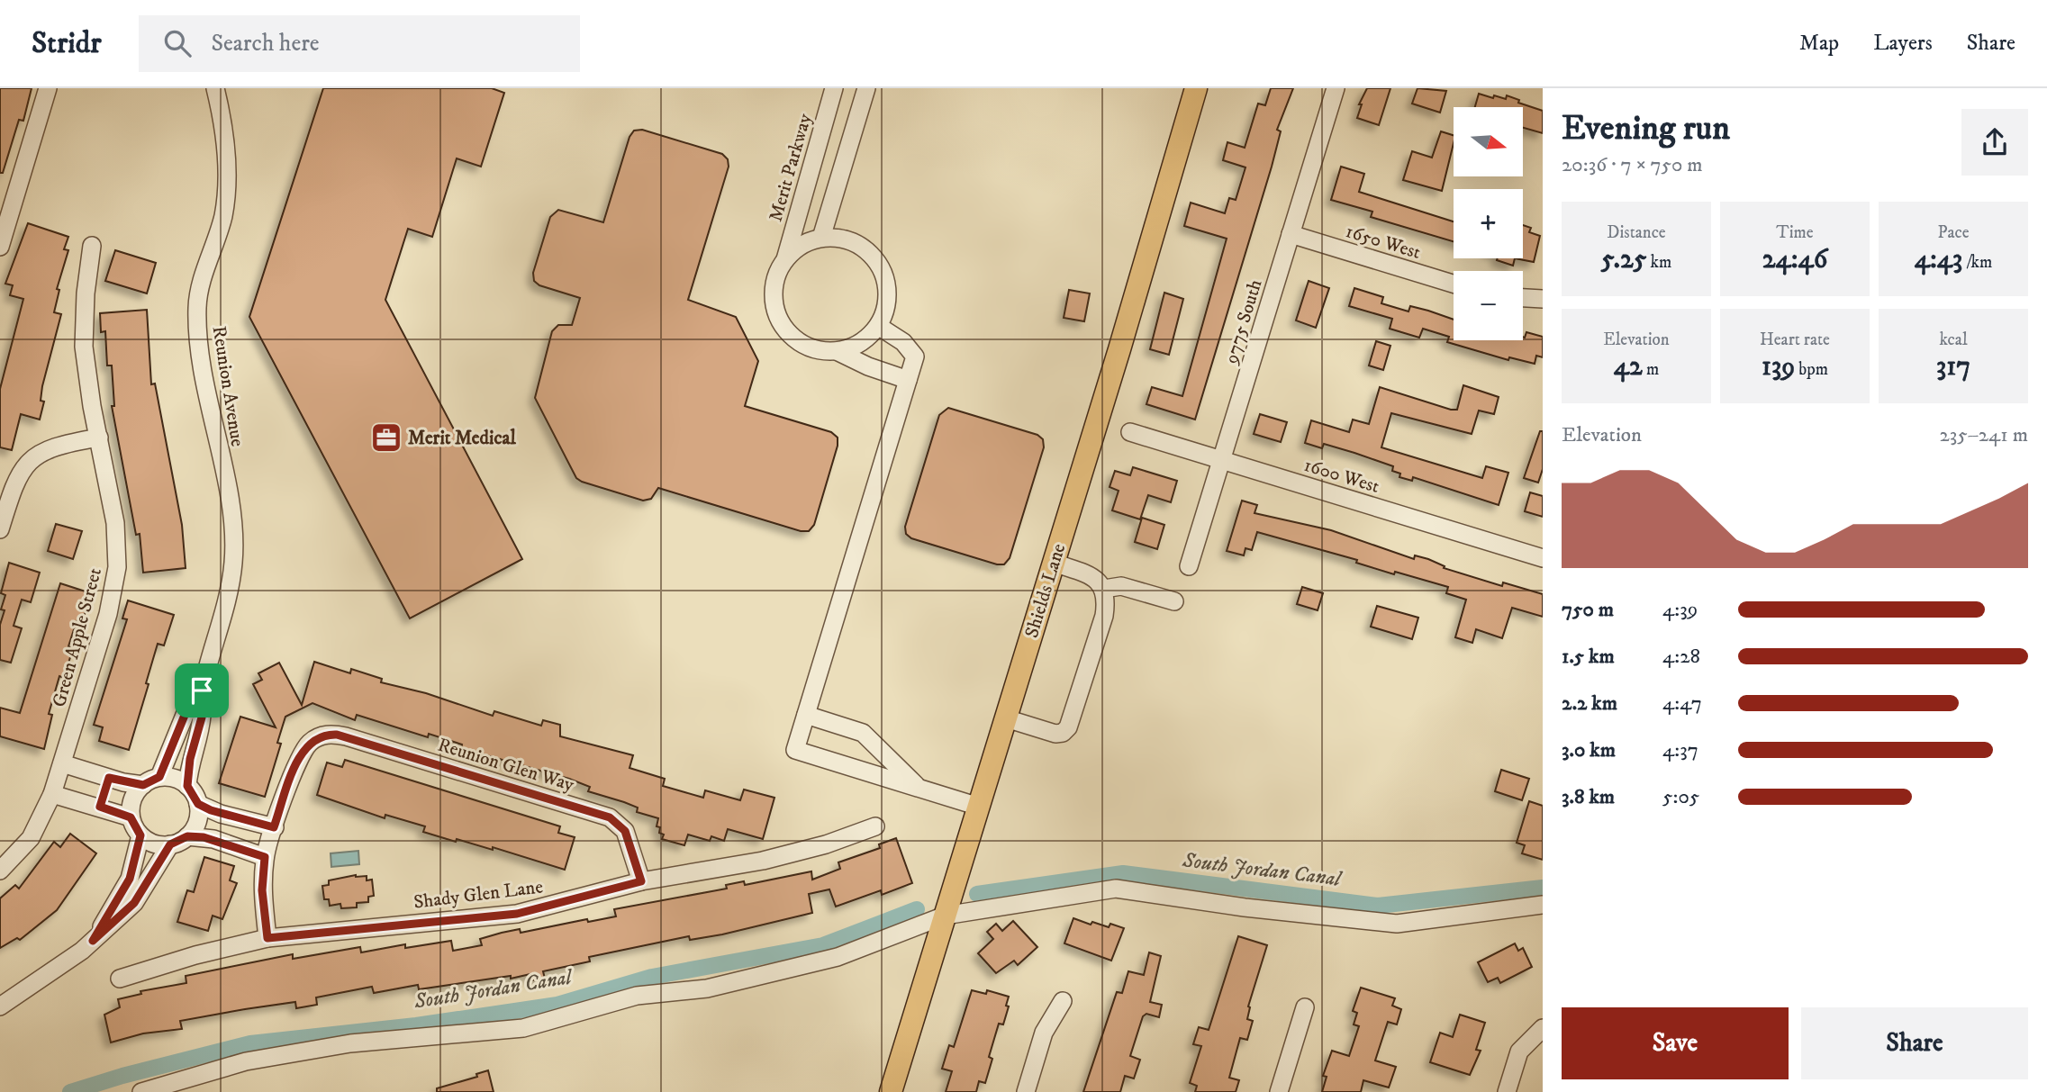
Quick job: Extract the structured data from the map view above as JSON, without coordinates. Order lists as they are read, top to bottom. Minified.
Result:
{"streets":{"main road":["Shields Lane"],"street":["Merit Parkway","1650 West","9775 South","Reunion Avenue","1600 West","Green Apple Street","Reunion Glen Way","Shady Glen Lane"]},"crossings":[["1650 West","9775 South"],["9775 South","1600 West"],["Reunion Glen Way","Shady Glen Lane"]],"water":["South Jordan Canal"],"places":{"office":["Merit Medical"]},"north":"right","page":{"header":"Stridr","search":"Search here","nav":["Map","Layers","Share"],"heading":["Evening run","20:36 · 7 × 750 m"],"map_buttons":["+","−"],"stats":[["Distance","5.25 km"],["Time","24:46"],["Pace","4:43 /km"],["Elevation","42 m"],["Heart rate","139 bpm"],["kcal","317"]],"chart":["Elevation","235–241 m"],"list":[{"name":"750 m","note":"4:39"},{"name":"1.5 km","note":"4:28"},{"name":"2.2 km","note":"4:47"},{"name":"3.0 km","note":"4:37"},{"name":"3.8 km","note":"5:05"}],"buttons":["Save","Share"]}}
